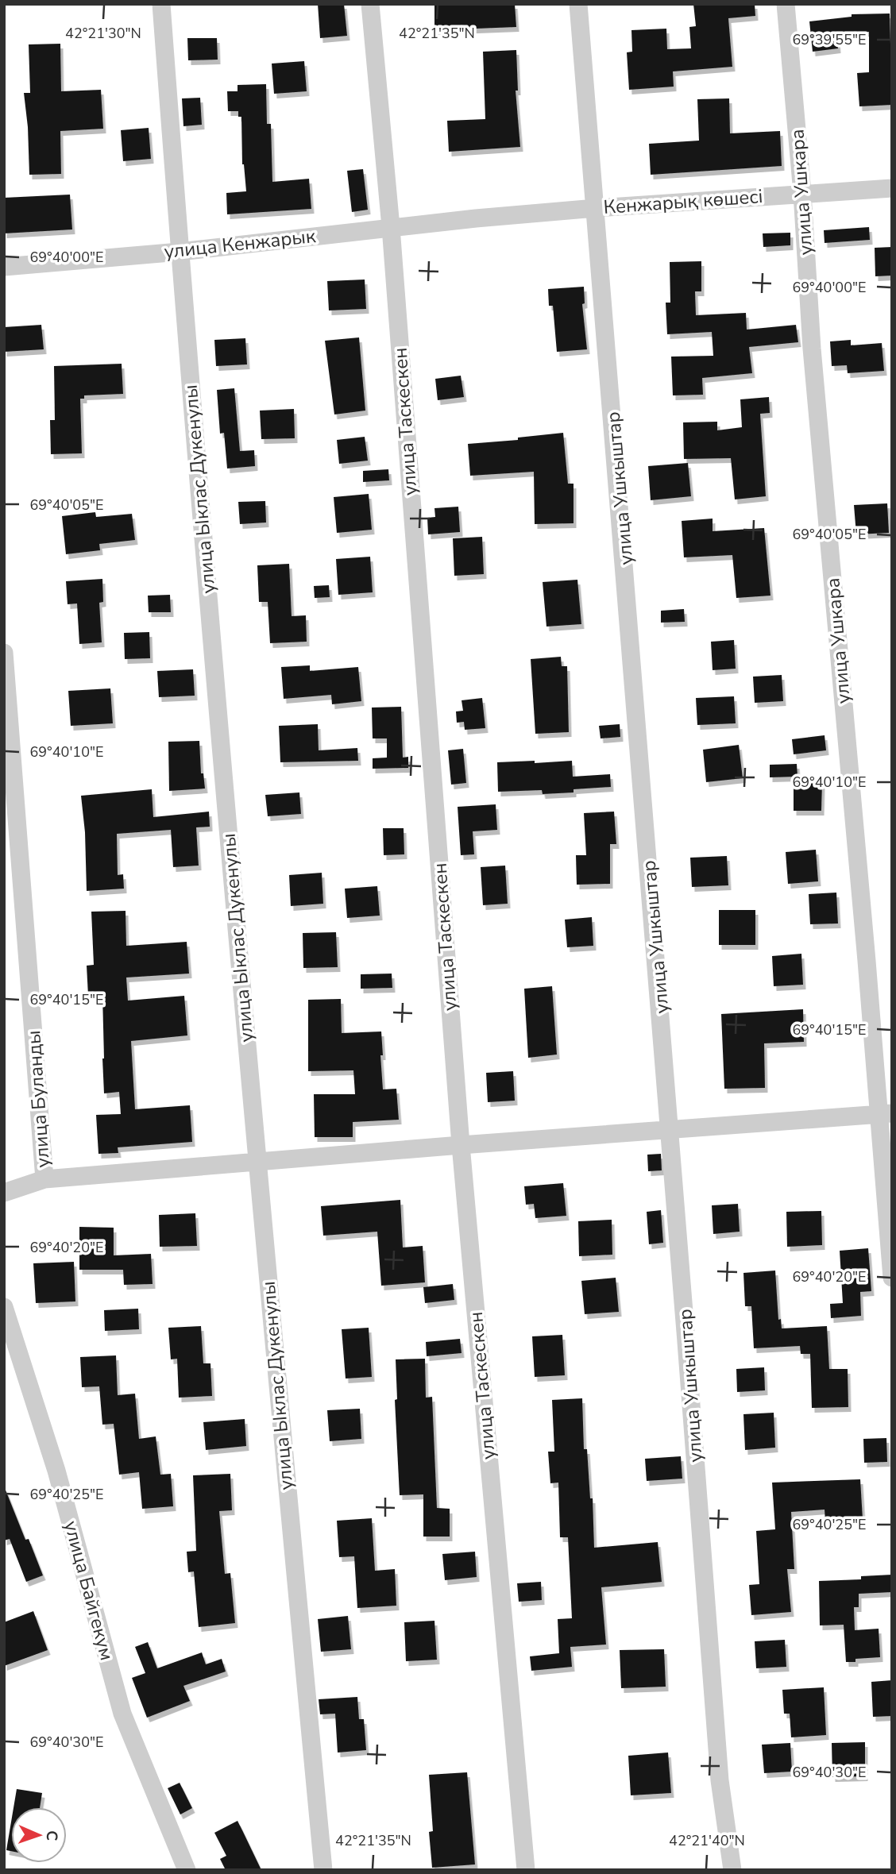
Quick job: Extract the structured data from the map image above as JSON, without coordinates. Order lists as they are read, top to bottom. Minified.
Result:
{"streets":{"street":["улица Ушкара","Кенжарық көшесі","улица Кенжарык","улица Таскескен","улица Ушкыштар","улица Ыклас Дукенулы","улица Буланды","улица Байгекум"]},"crossings":[["улица Ушкара","Кенжарық көшесі"],["Кенжарық көшесі","улица Кенжарык"],["Кенжарық көшесі","улица Ушкыштар"],["улица Кенжарык","улица Таскескен"],["улица Кенжарык","улица Ыклас Дукенулы"]],"north":"right","coordinates":["42°21'30\"N","42°21'35\"N","69°39'55\"E","69°40'00\"E","69°40'05\"E","69°40'10\"E","69°40'15\"E","69°40'20\"E","69°40'25\"E","69°40'30\"E","42°21'40\"N"]}
